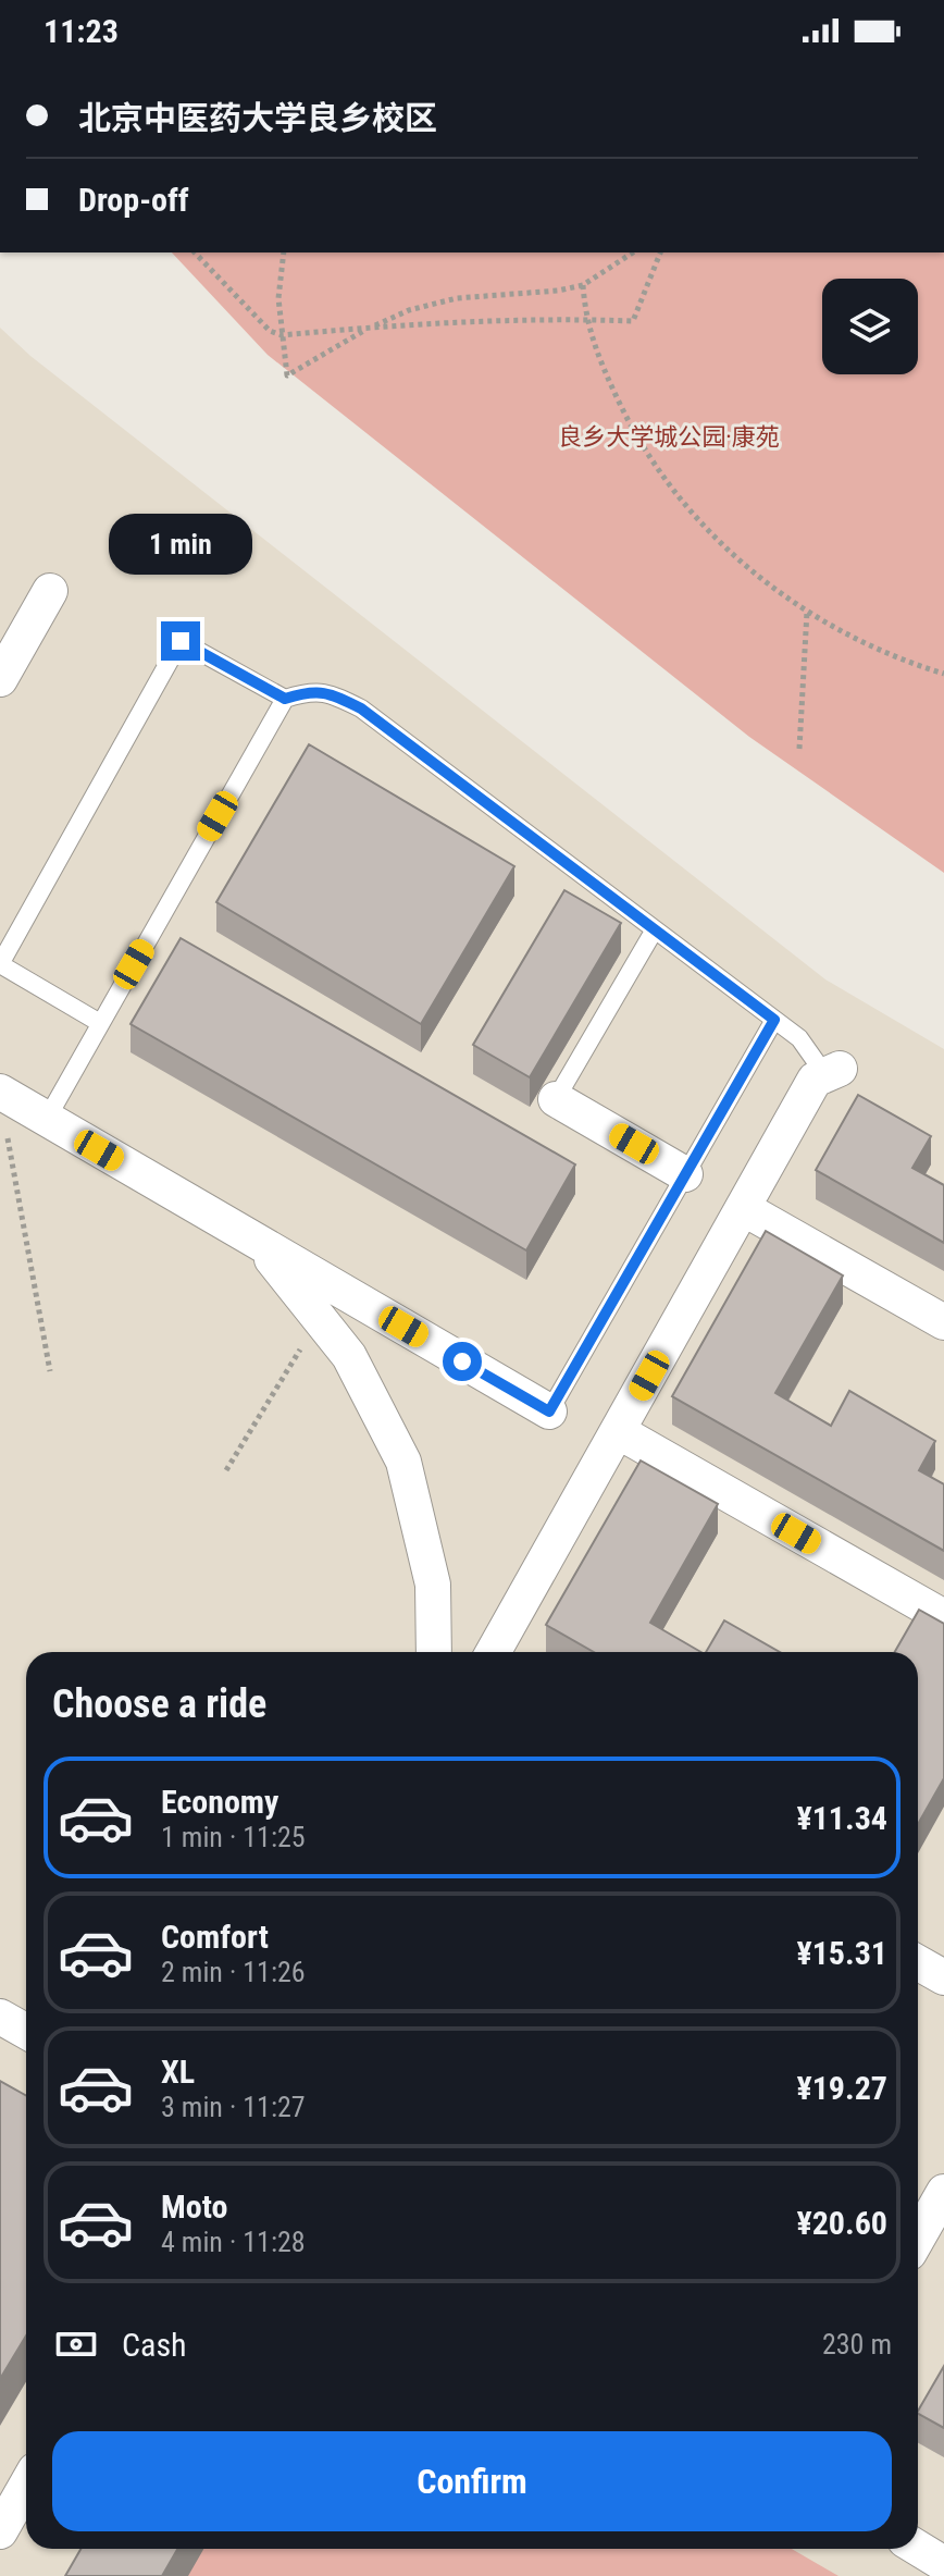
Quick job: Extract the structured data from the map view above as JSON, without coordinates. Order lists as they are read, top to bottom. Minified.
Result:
{"parks":["良乡大学城公园·康苑"],"page":{"status":"11:23","banner":["北京中医药大学良乡校区","Drop-off"],"bubble":"1 min","heading":"Choose a ride","list":[{"name":"Economy","note":"1 min · 11:25","value":"¥11.34"},{"name":"Comfort","note":"2 min · 11:26","value":"¥15.31"},{"name":"XL","note":"3 min · 11:27","value":"¥19.27"},{"name":"Moto","note":"4 min · 11:28","value":"¥20.60"}],"pay":["Cash","230 m"],"buttons":"Confirm"}}
